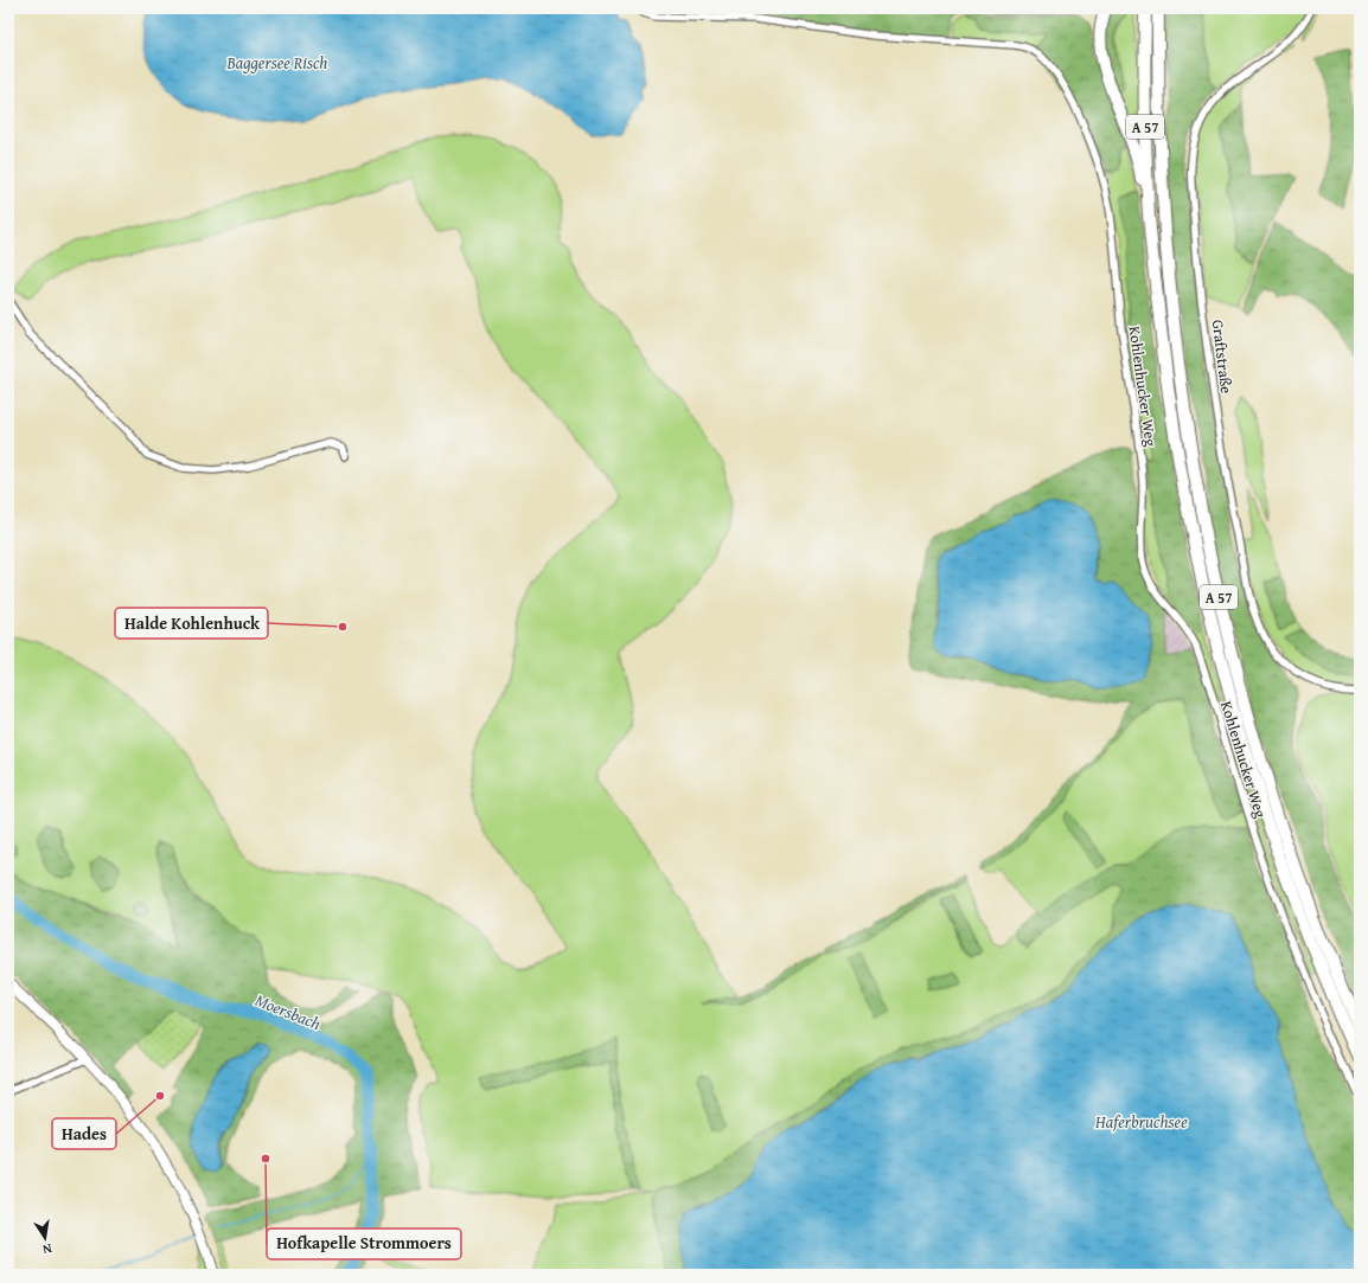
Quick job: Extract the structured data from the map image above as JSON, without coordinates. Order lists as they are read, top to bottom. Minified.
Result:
{"streets":{"highway":["A 57"],"street":["Graftstraße","Kohlenhucker Weg"]},"water":["Baggersee Risch","Moersbach","Haferbruchsee"],"places":["Halde Kohlenhuck","Hades","Hofkapelle Strommoers"],"north":"bottom"}
